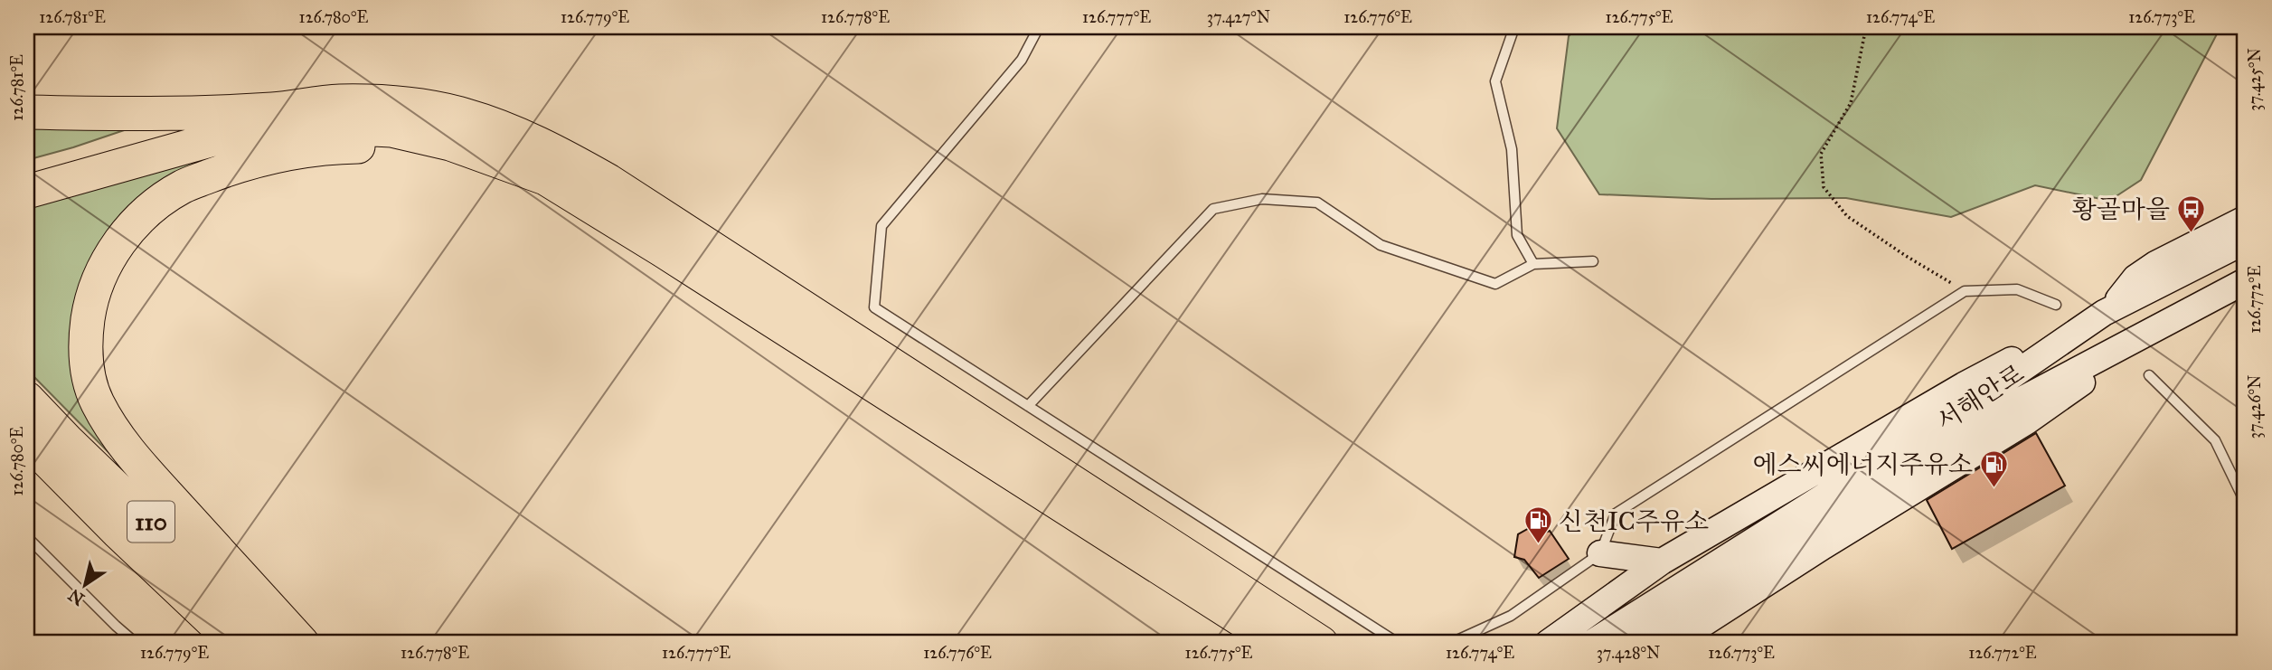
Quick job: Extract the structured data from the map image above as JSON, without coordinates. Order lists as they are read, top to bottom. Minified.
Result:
{"streets":{"highway":["110"],"main road":["서해안로"]},"places":{"bus stop":["황골마을"],"fuel station":["에스씨에너지주유소","신천IC주유소"]},"north":"bottom left","coordinates":["126.781°E","126.780°E","126.779°E","126.778°E","126.777°E","37.427°N","126.776°E","126.775°E","126.774°E","126.773°E","37.425°N","126.772°E","37.426°N","37.428°N"]}
